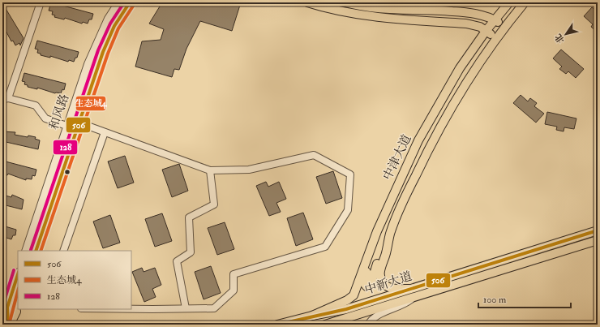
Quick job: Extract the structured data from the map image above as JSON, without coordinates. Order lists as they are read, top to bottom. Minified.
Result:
{"streets":{"main road":["中津大道","中新大道"],"street":["和风路"]},"crossings":[["中津大道","中新大道"]],"lines":["transit line 506","transit line 128","transit line 生态城4"],"legend":["506","生态城4","128"],"scale_bar":"100 m","north":"bottom left"}
